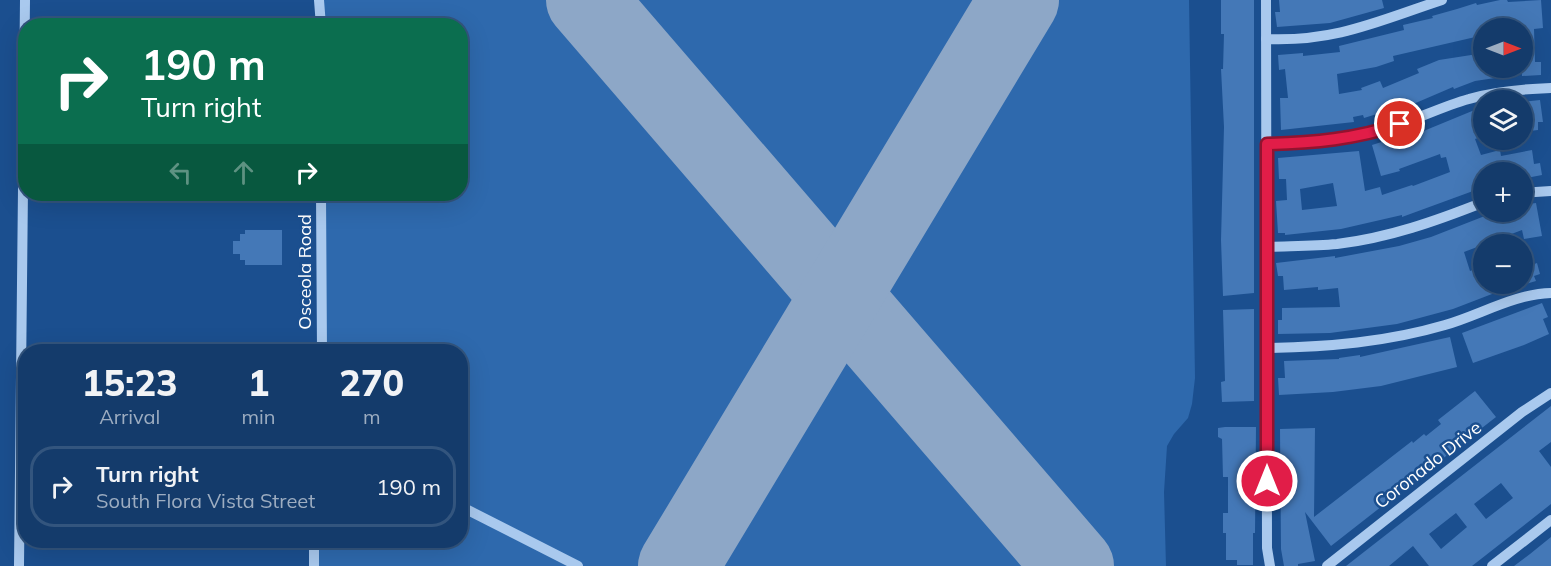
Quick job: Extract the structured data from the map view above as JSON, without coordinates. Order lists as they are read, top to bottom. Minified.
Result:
{"streets":{"street":["Osceola Road","Coronado Drive"]},"north":"right","page":{"map_buttons":["+","−"],"turn":["190 m","Turn right"],"eta":["15:23","Arrival","1","min","270","m"],"list":[{"name":"Turn right","note":"South Flora Vista Street","value":"190 m"}]}}
